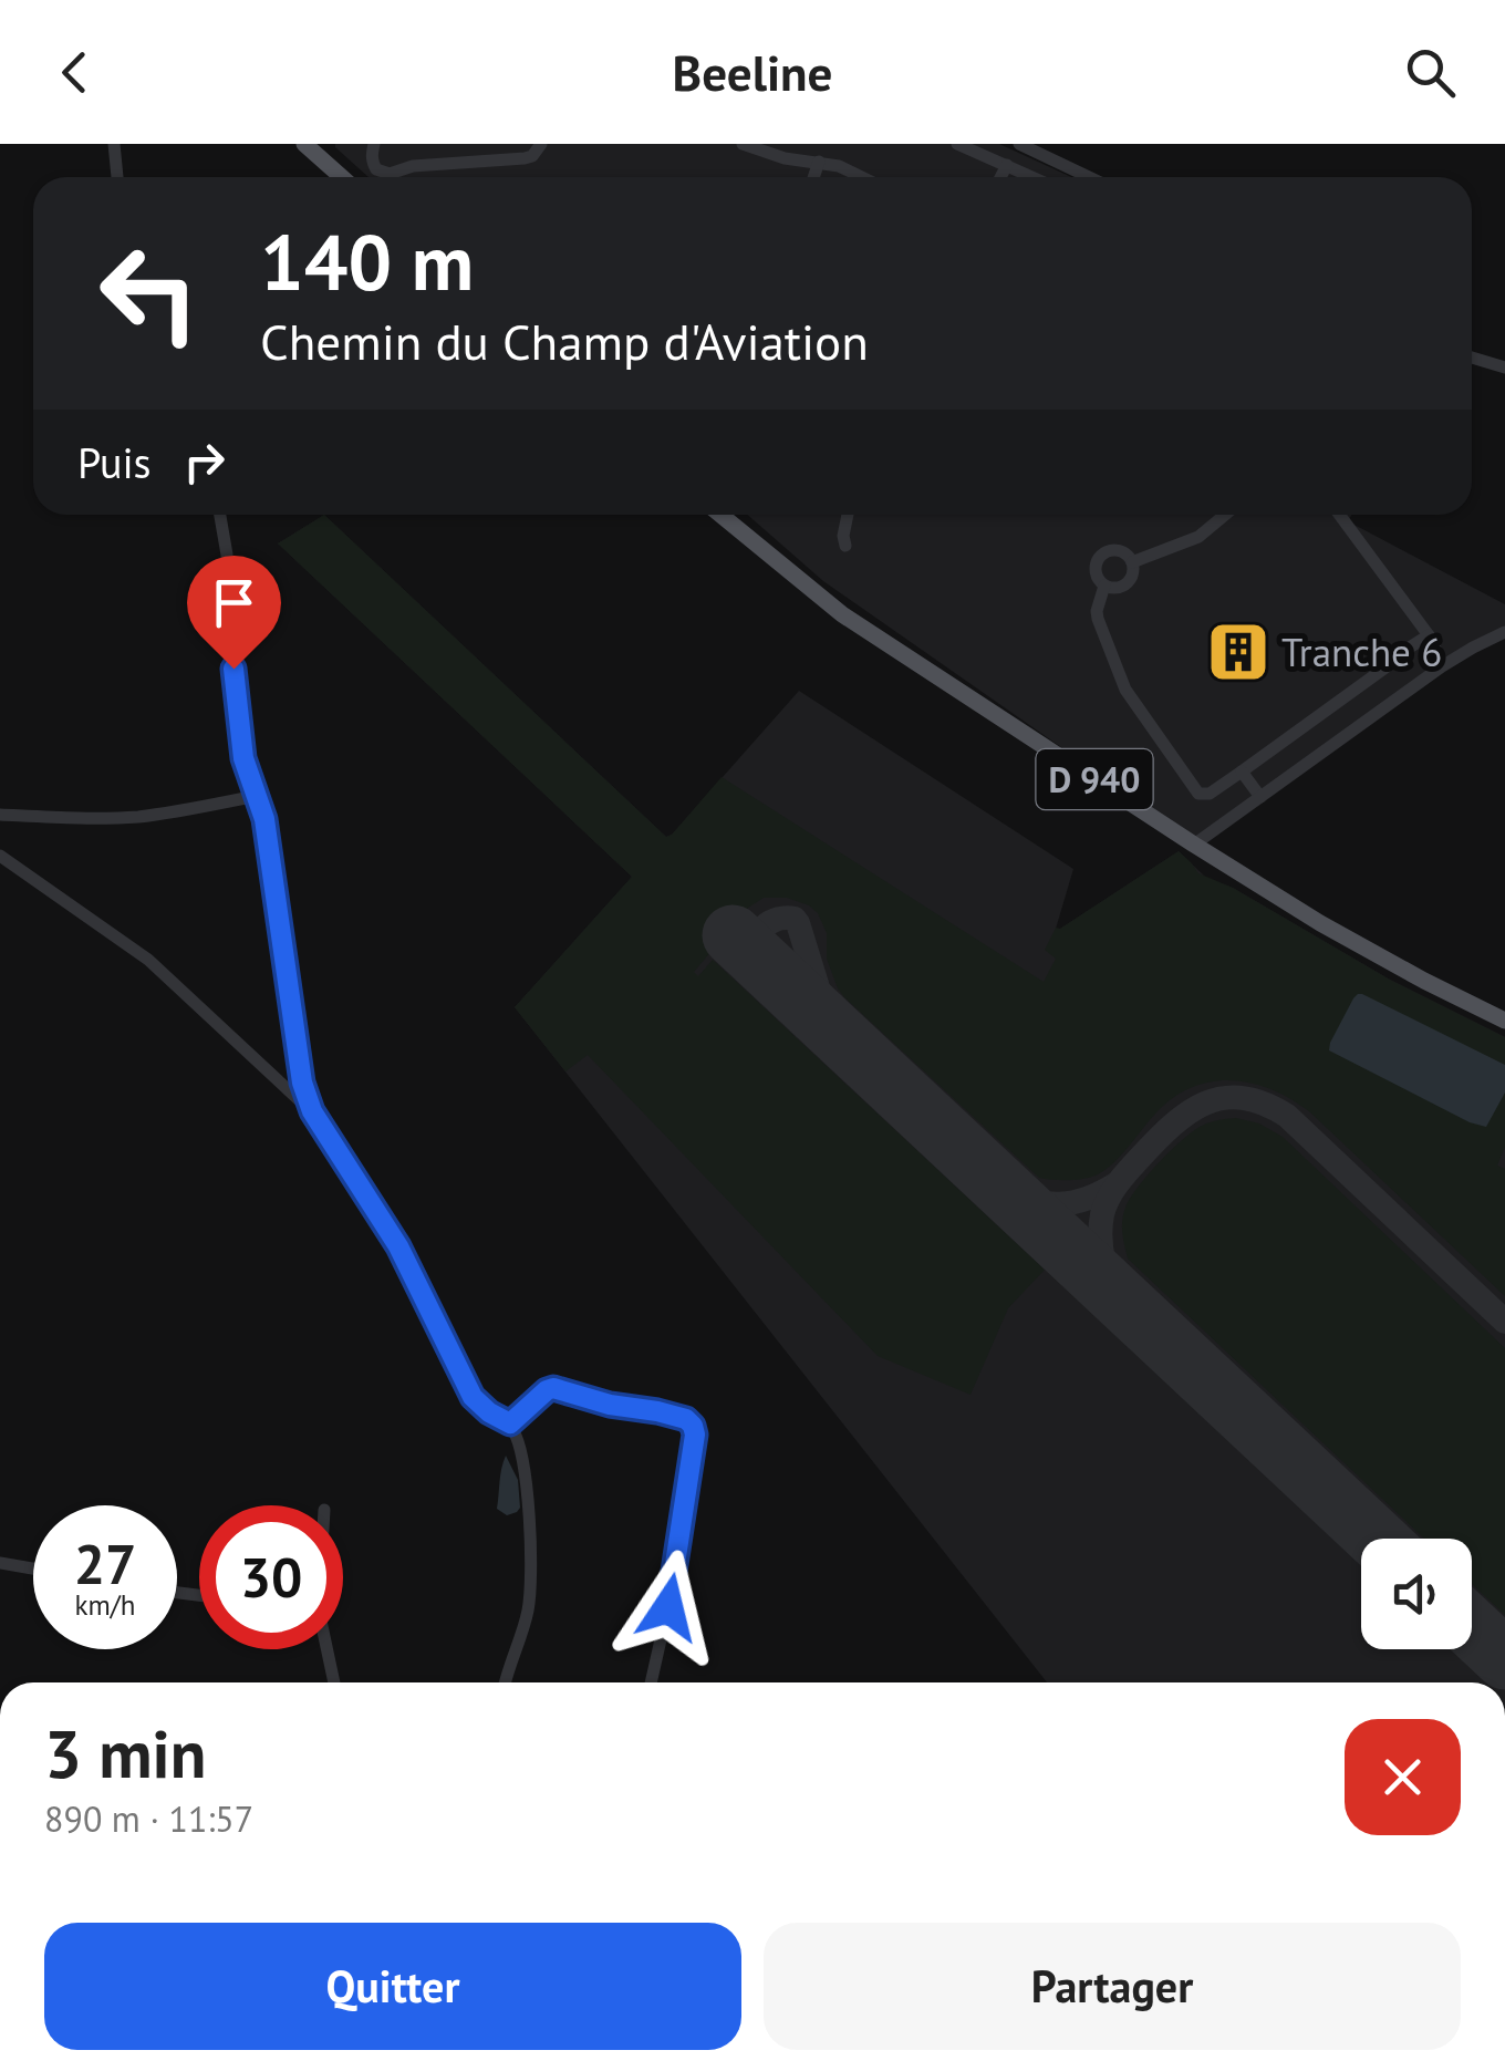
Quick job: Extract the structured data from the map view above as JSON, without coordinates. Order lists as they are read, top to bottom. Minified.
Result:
{"streets":{"main road":["D 940"]},"places":{"building":["Tranche 6"]},"page":{"header":"Beeline","turn":["140 m","Chemin du Champ d'Aviation"],"then":"Puis","speed":"27 km/h","limit":"30","heading":["3 min","890 m · 11:57"],"buttons":["Quitter","Partager"]}}
